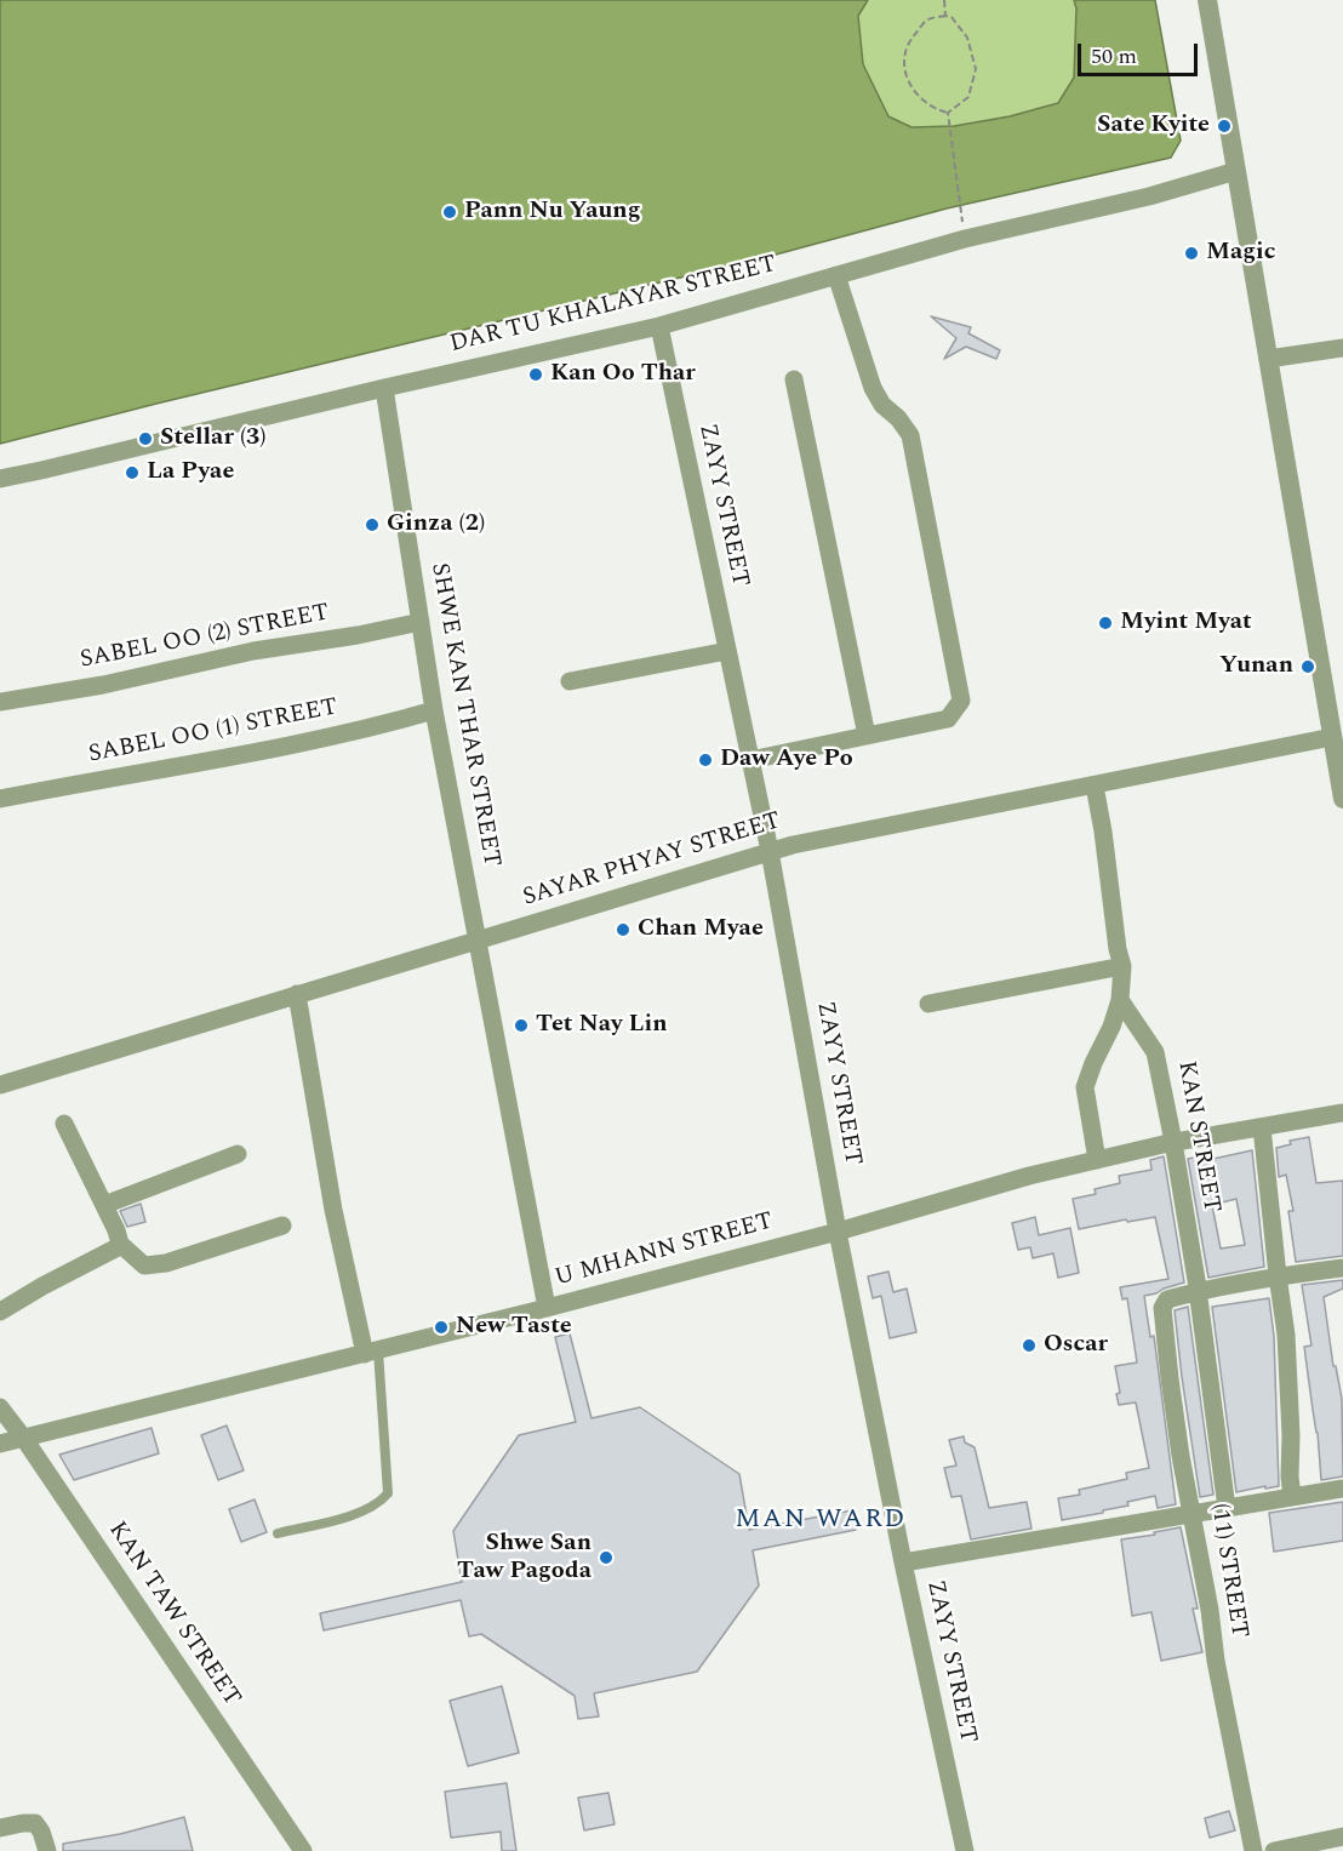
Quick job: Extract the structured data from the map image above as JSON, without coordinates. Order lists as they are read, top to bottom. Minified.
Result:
{"streets":{"street":["DAR TU KHALAYAR STREET","ZAYY STREET","SABEL OO (2) STREET","SHWE KAN THAR STREET","SABEL OO (1) STREET","SAYAR PHYAY STREET","KAN STREET","U MHANN STREET","(11) STREET","KAN TAW STREET"]},"crossings":[["DAR TU KHALAYAR STREET","ZAYY STREET"],["DAR TU KHALAYAR STREET","SHWE KAN THAR STREET"],["ZAYY STREET","SAYAR PHYAY STREET"],["ZAYY STREET","U MHANN STREET"],["SABEL OO (2) STREET","SHWE KAN THAR STREET"],["SHWE KAN THAR STREET","SABEL OO (1) STREET"],["SHWE KAN THAR STREET","SAYAR PHYAY STREET"],["SHWE KAN THAR STREET","U MHANN STREET"],["KAN STREET","U MHANN STREET"],["KAN STREET","(11) STREET"],["U MHANN STREET","KAN TAW STREET"]],"districts":["MAN WARD"],"places":["Sate Kyite","Pann Nu Yaung","Magic","Kan Oo Thar","Stellar (3)","La Pyae","Ginza (2)","Myint Myat","Yunan","Daw Aye Po","Chan Myae","Tet Nay Lin","New Taste","Oscar","Shwe San Taw Pagoda"],"scale_bar":"50 m"}
